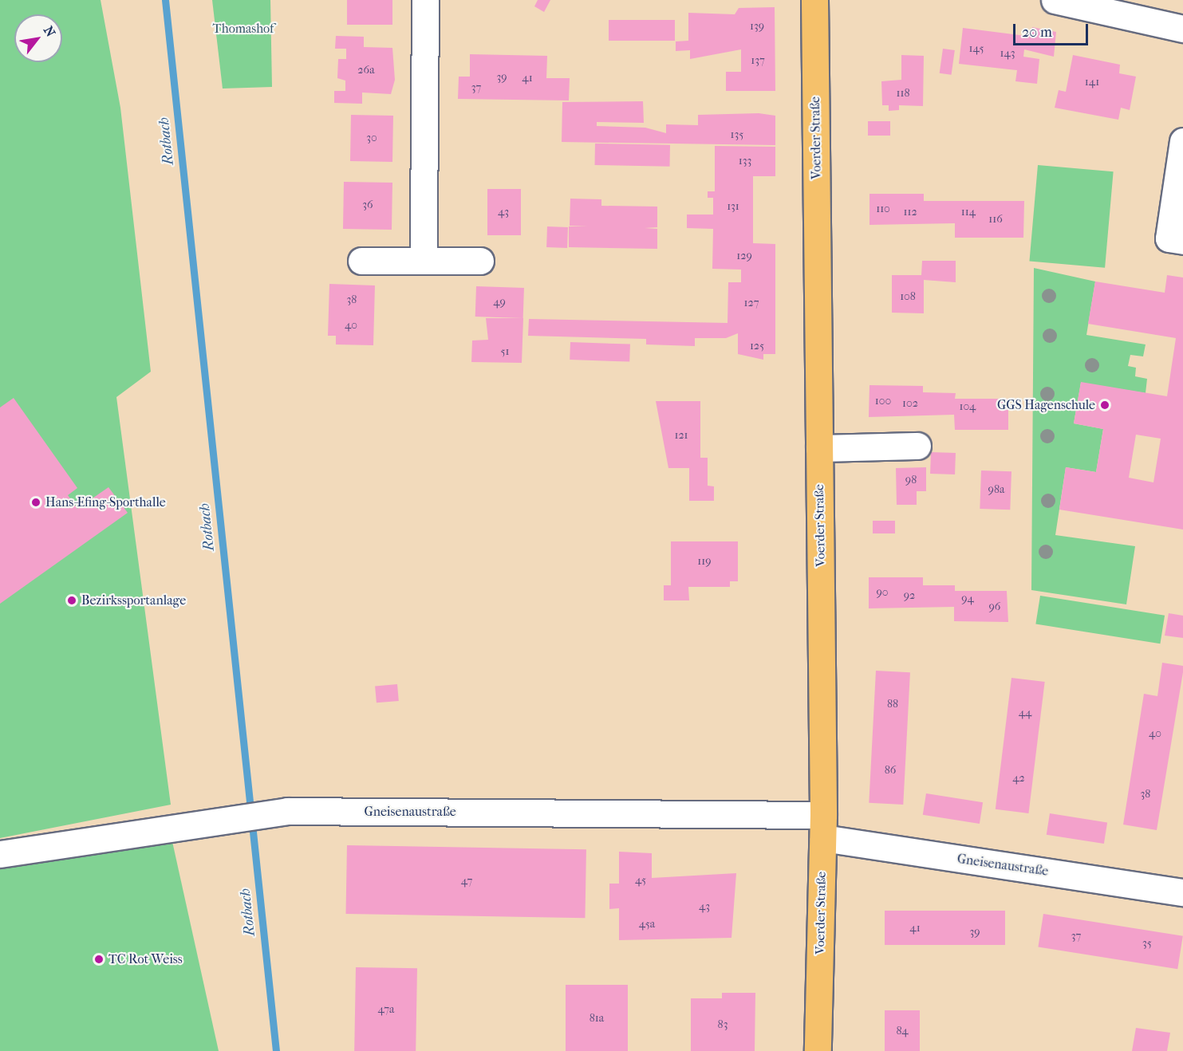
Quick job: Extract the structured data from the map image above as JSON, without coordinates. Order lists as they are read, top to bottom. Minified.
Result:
{"streets":{"main road":["Voerder Straße"],"street":["Gneisenaustraße"]},"crossings":[["Voerder Straße","Gneisenaustraße"]],"water":["Rotbach"],"parks":["Thomashof"],"places":["GGS Hagenschule","Hans-Efing-Sporthalle","Bezirkssportanlage","TC Rot Weiss"],"house_numbers":["139","145","143","137","26a","39","41","141","37","118","135","30","133","36","131","110","43","112","114","116","129","108","38","49","127","40","125","51","100","102","104","121","98","98a","119","90","92","94","96","88","44","40","86","42","38","45","47","43","45a","41","39","37","35","47a","81a","83","84"],"scale_bar":"20 m","north":"top right"}
